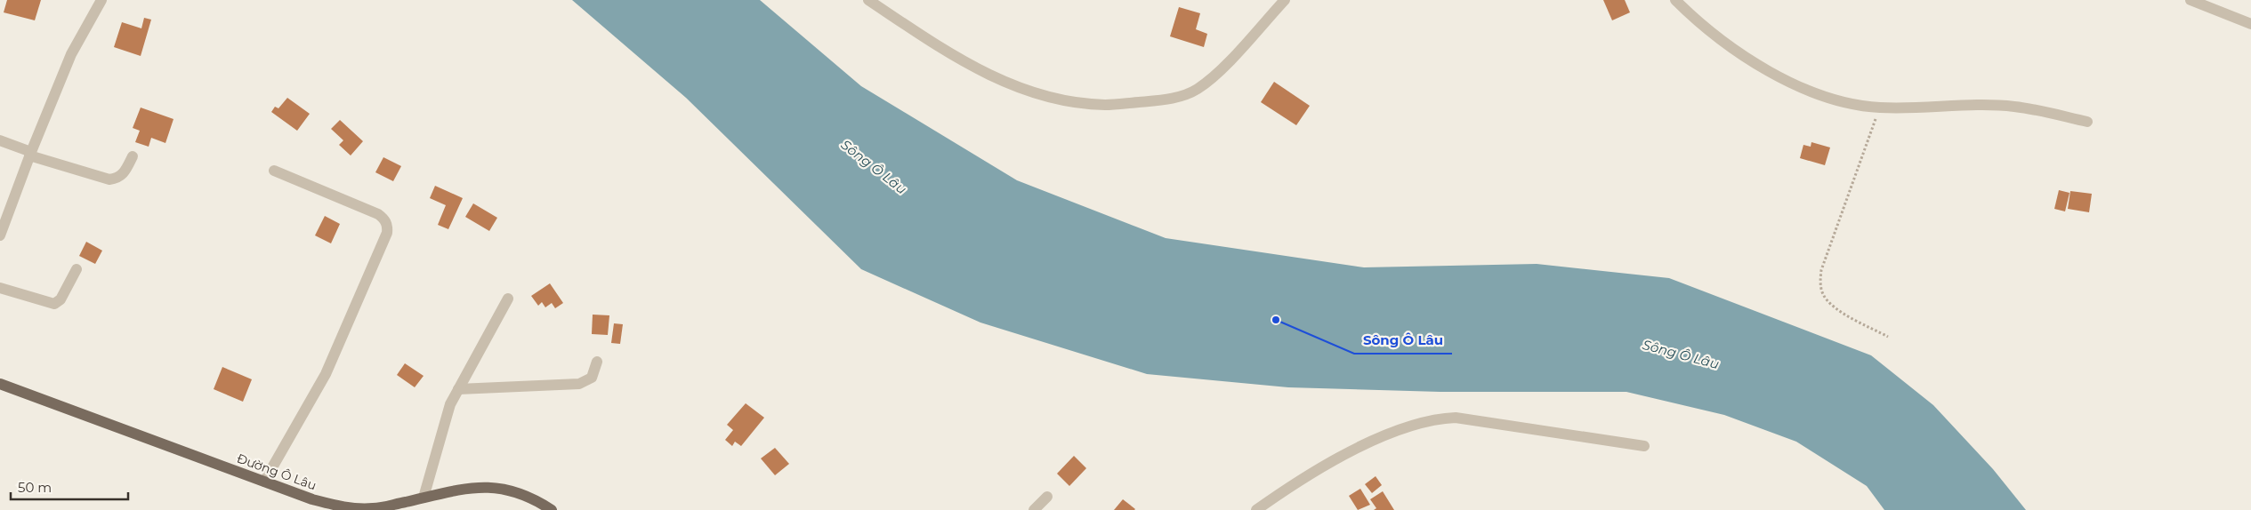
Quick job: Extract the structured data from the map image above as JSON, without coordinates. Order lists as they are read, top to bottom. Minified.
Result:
{"streets":{"main road":["Đường Ô Lâu"]},"water":["Sông Ô Lâu"],"places":["Sông Ô Lâu"],"scale_bar":"50 m"}
